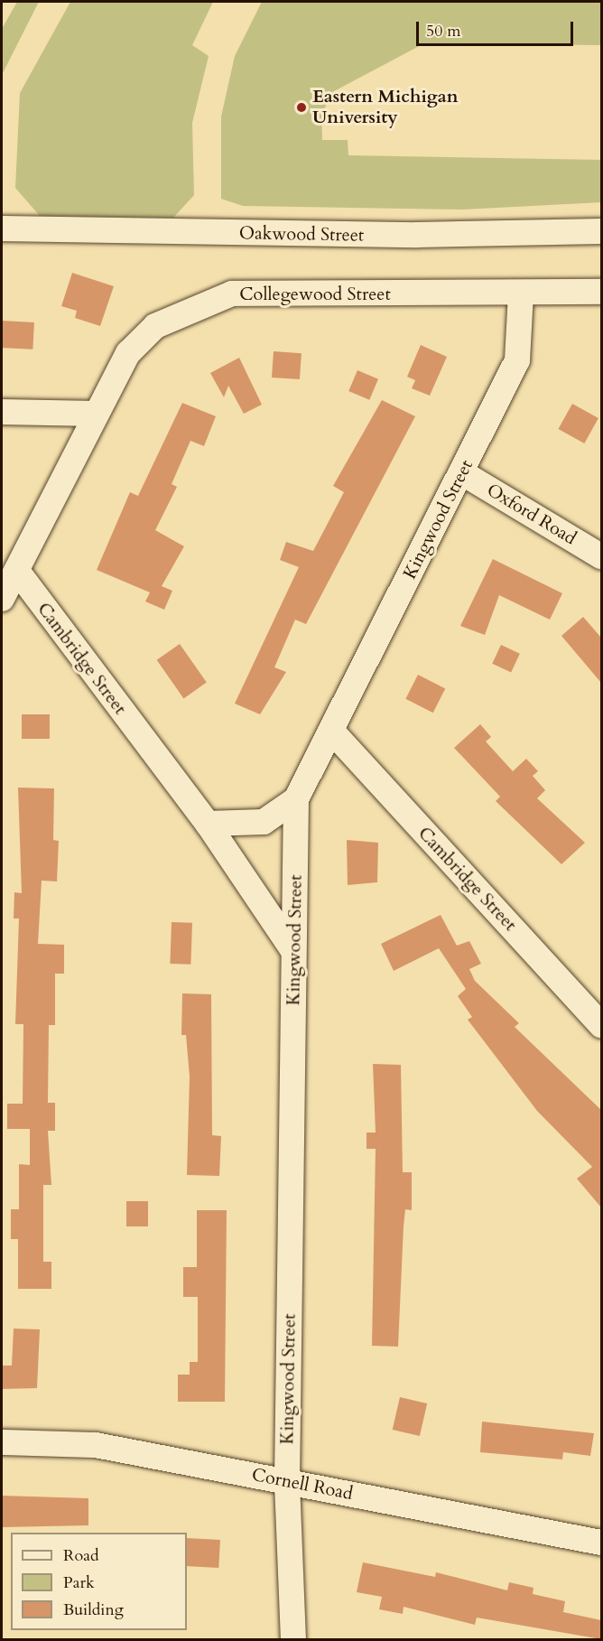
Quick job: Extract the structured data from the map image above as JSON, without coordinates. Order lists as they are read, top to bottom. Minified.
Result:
{"streets":{"street":["Oakwood Street","Collegewood Street","Oxford Road","Kingwood Street","Cambridge Street","Cornell Road"]},"crossings":[["Collegewood Street","Kingwood Street"],["Collegewood Street","Cambridge Street"],["Oxford Road","Kingwood Street"],["Kingwood Street","Cambridge Street"],["Kingwood Street","Cornell Road"]],"places":["Eastern Michigan University"],"legend":["Road","Park","Building"],"scale_bar":"50 m"}
